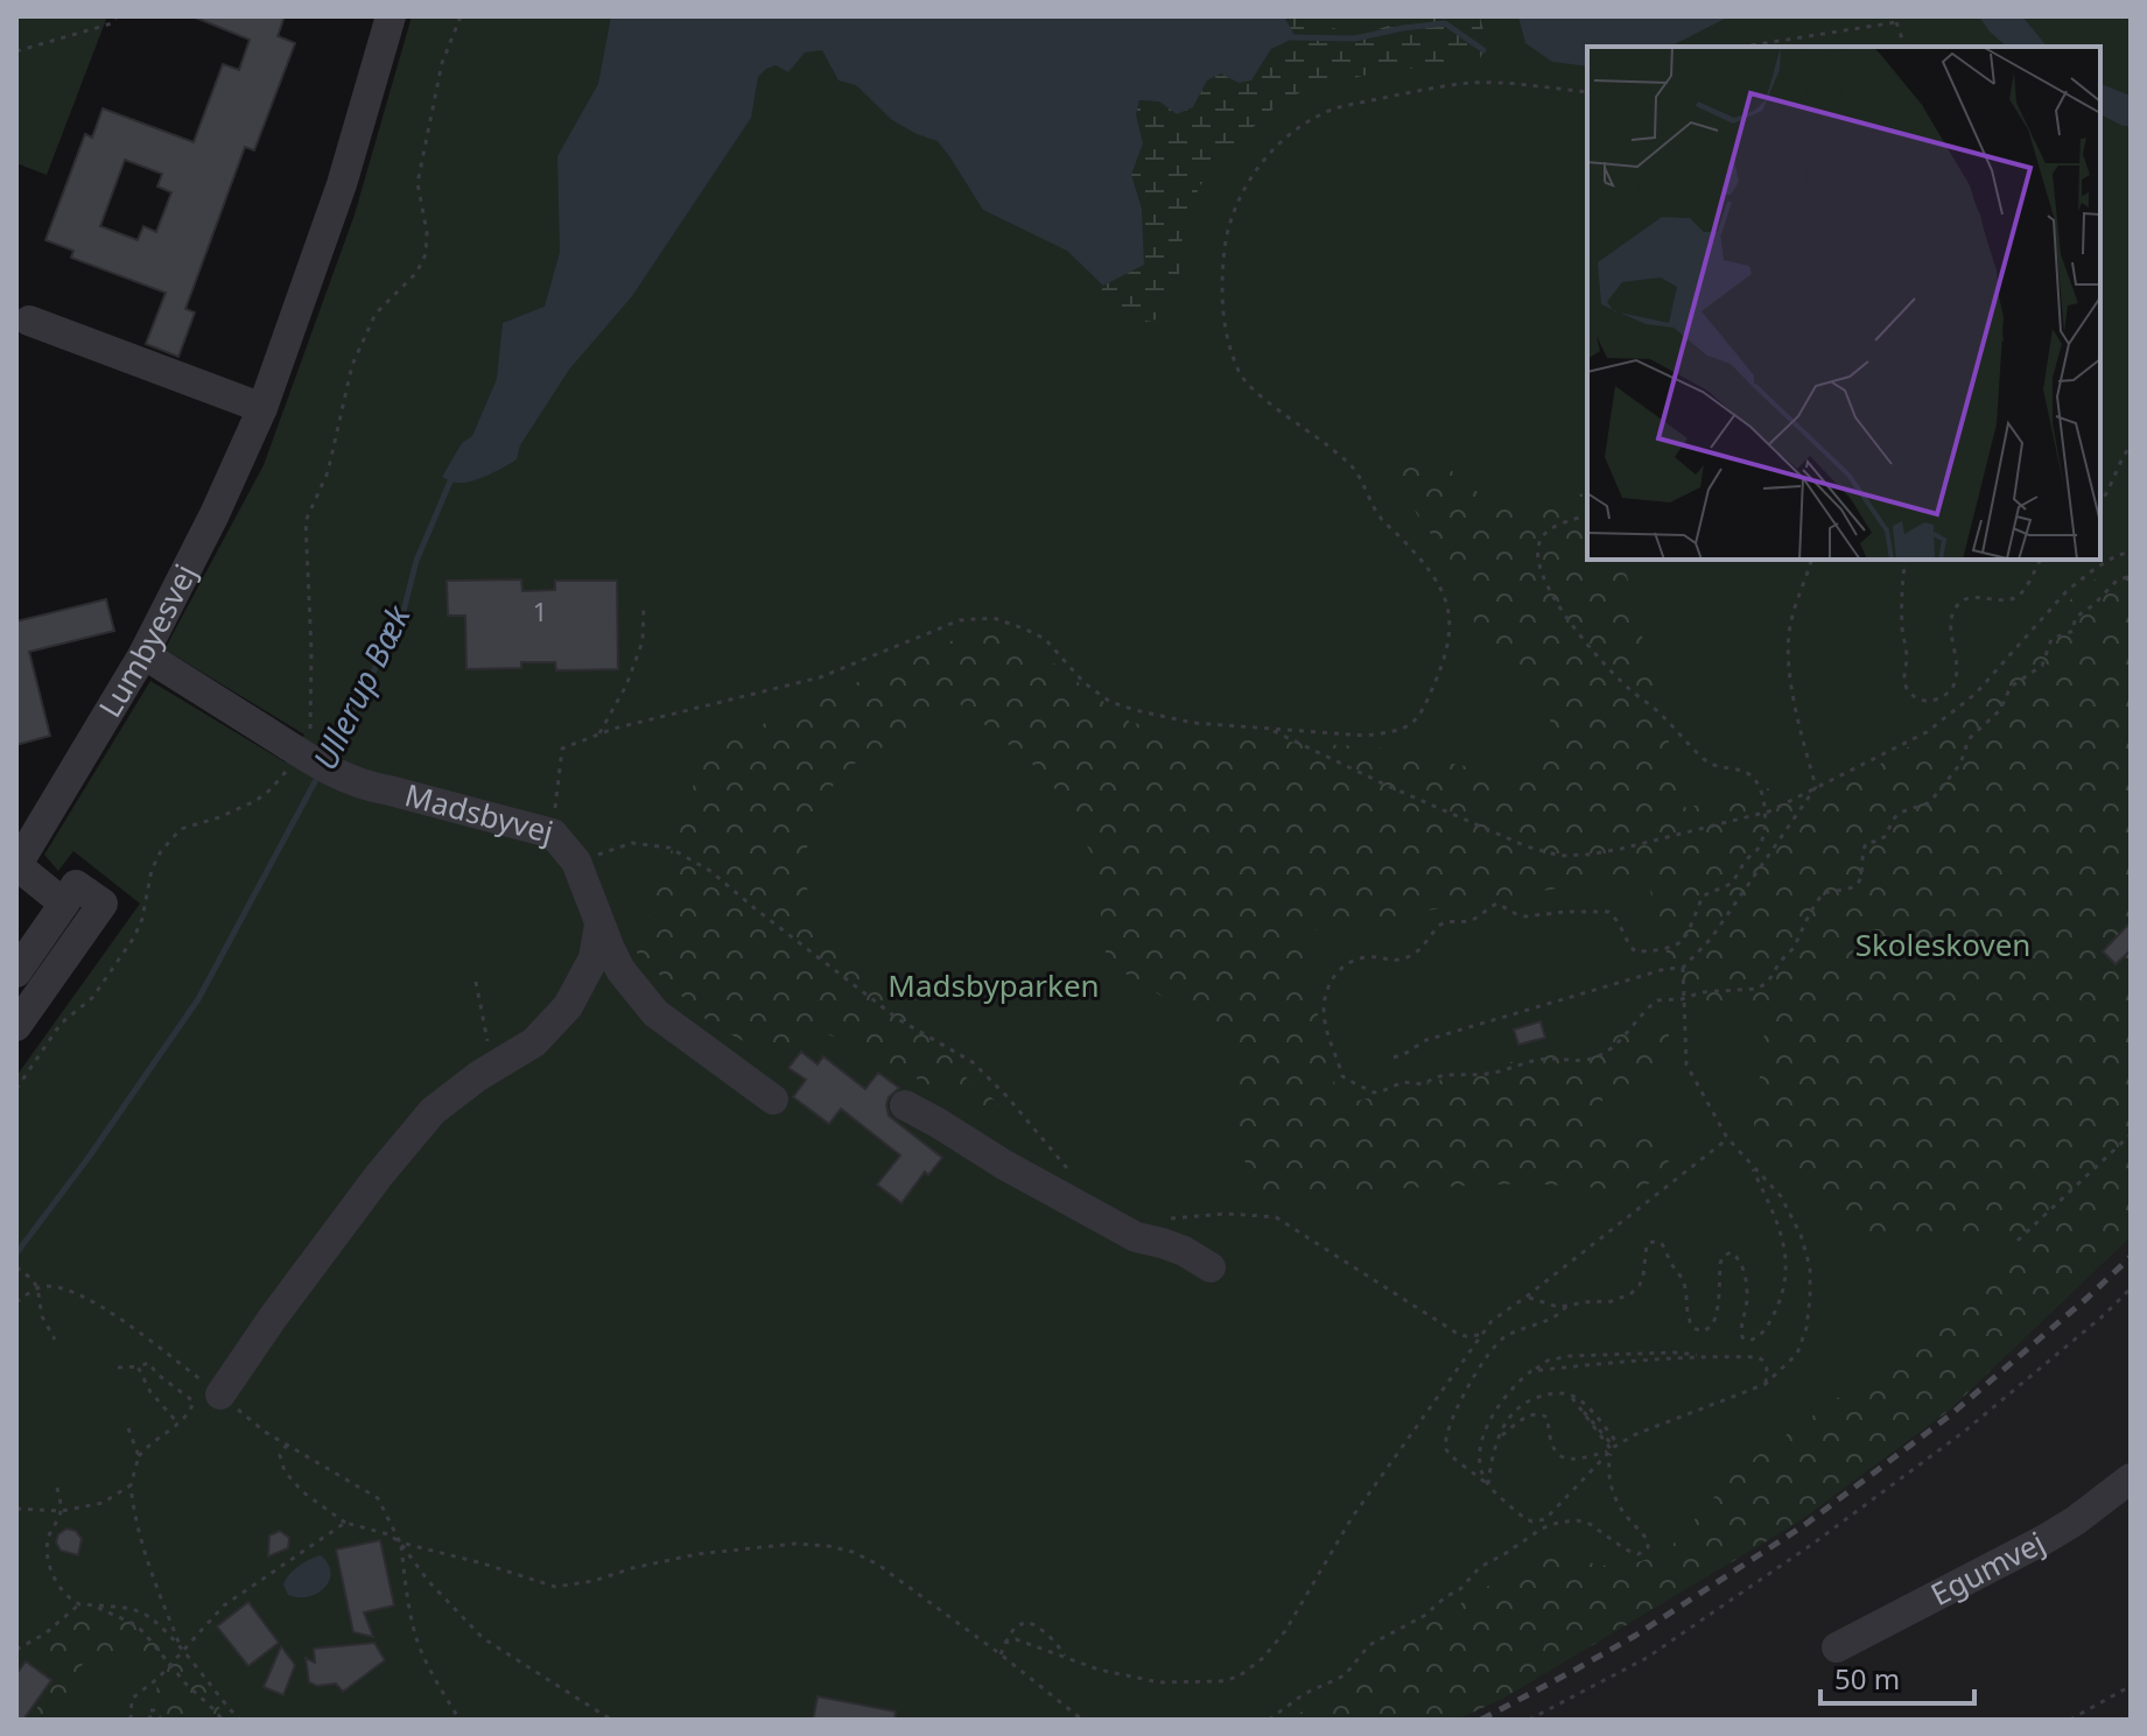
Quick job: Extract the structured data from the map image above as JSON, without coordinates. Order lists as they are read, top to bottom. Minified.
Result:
{"streets":{"street":["Lumbyesvej","Madsbyvej","Egumvej"]},"crossings":[["Lumbyesvej","Madsbyvej"]],"water":["Ullerup Bæk"],"parks":["Skoleskoven","Madsbyparken"],"house_numbers":["1"],"scale_bar":"50 m"}
